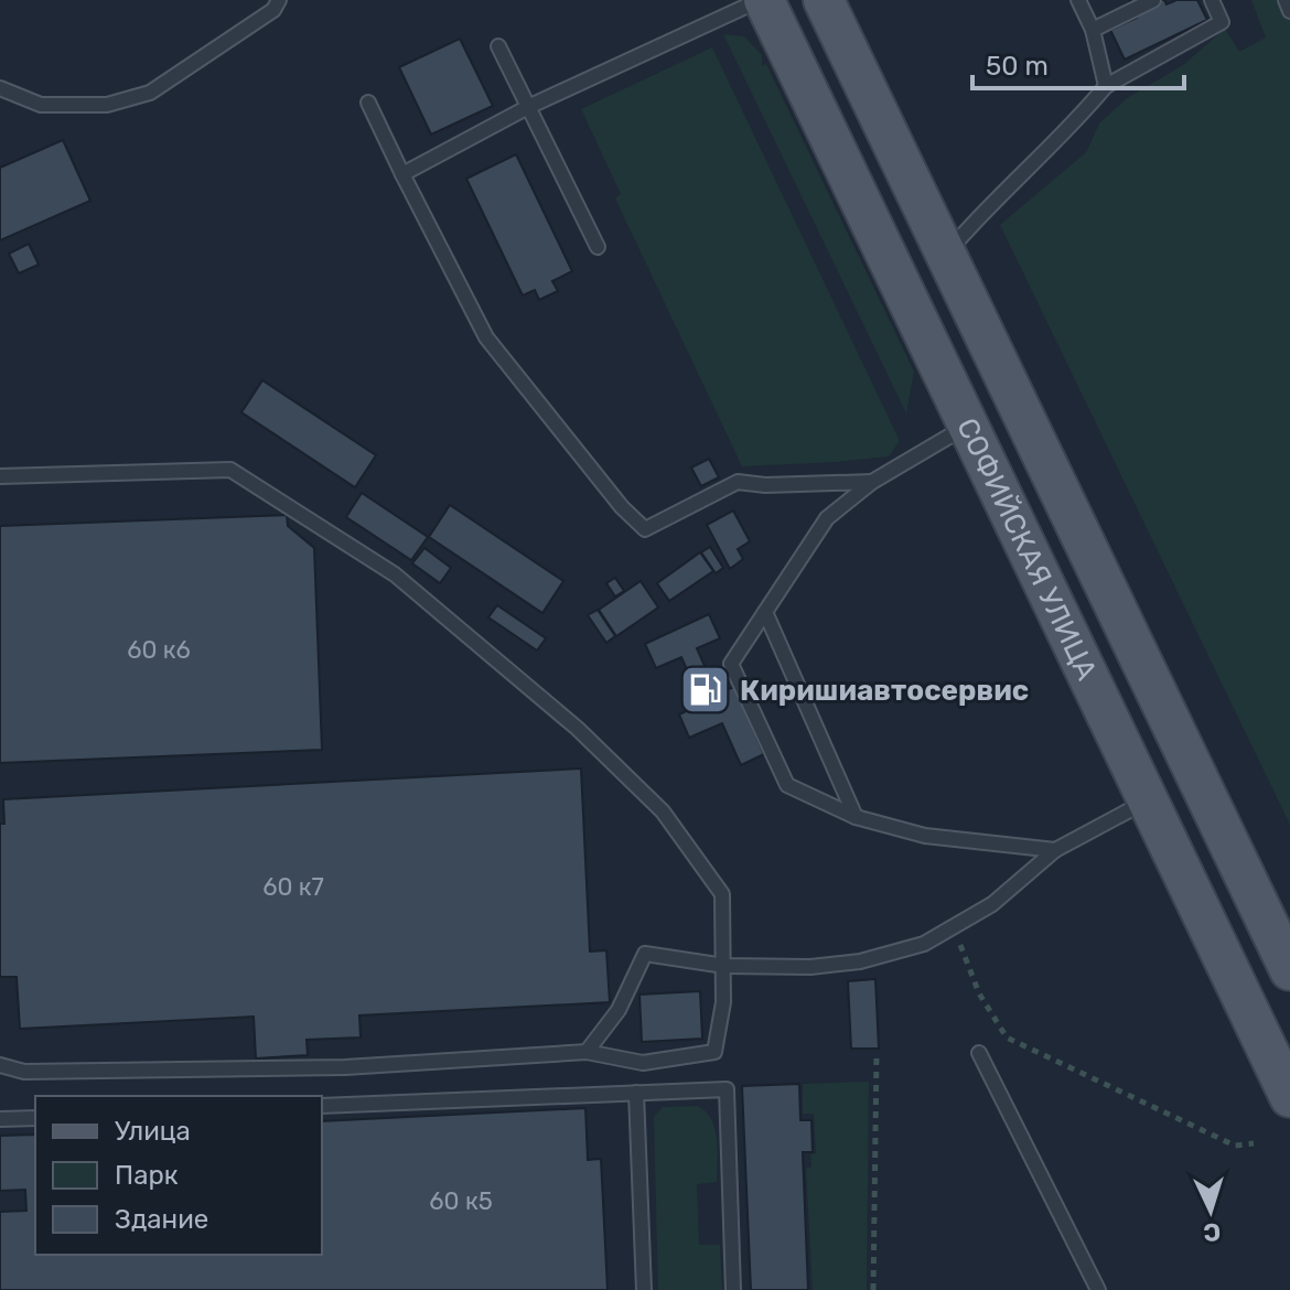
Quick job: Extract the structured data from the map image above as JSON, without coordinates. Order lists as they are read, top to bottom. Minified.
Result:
{"streets":{"main road":["СОФИЙСКАЯ УЛИЦА"]},"places":{"fuel station":["Киришиавтосервис"]},"house_numbers":["60 к6","60 к7","60 к5"],"legend":["Улица","Парк","Здание"],"scale_bar":"50 m","north":"bottom"}
